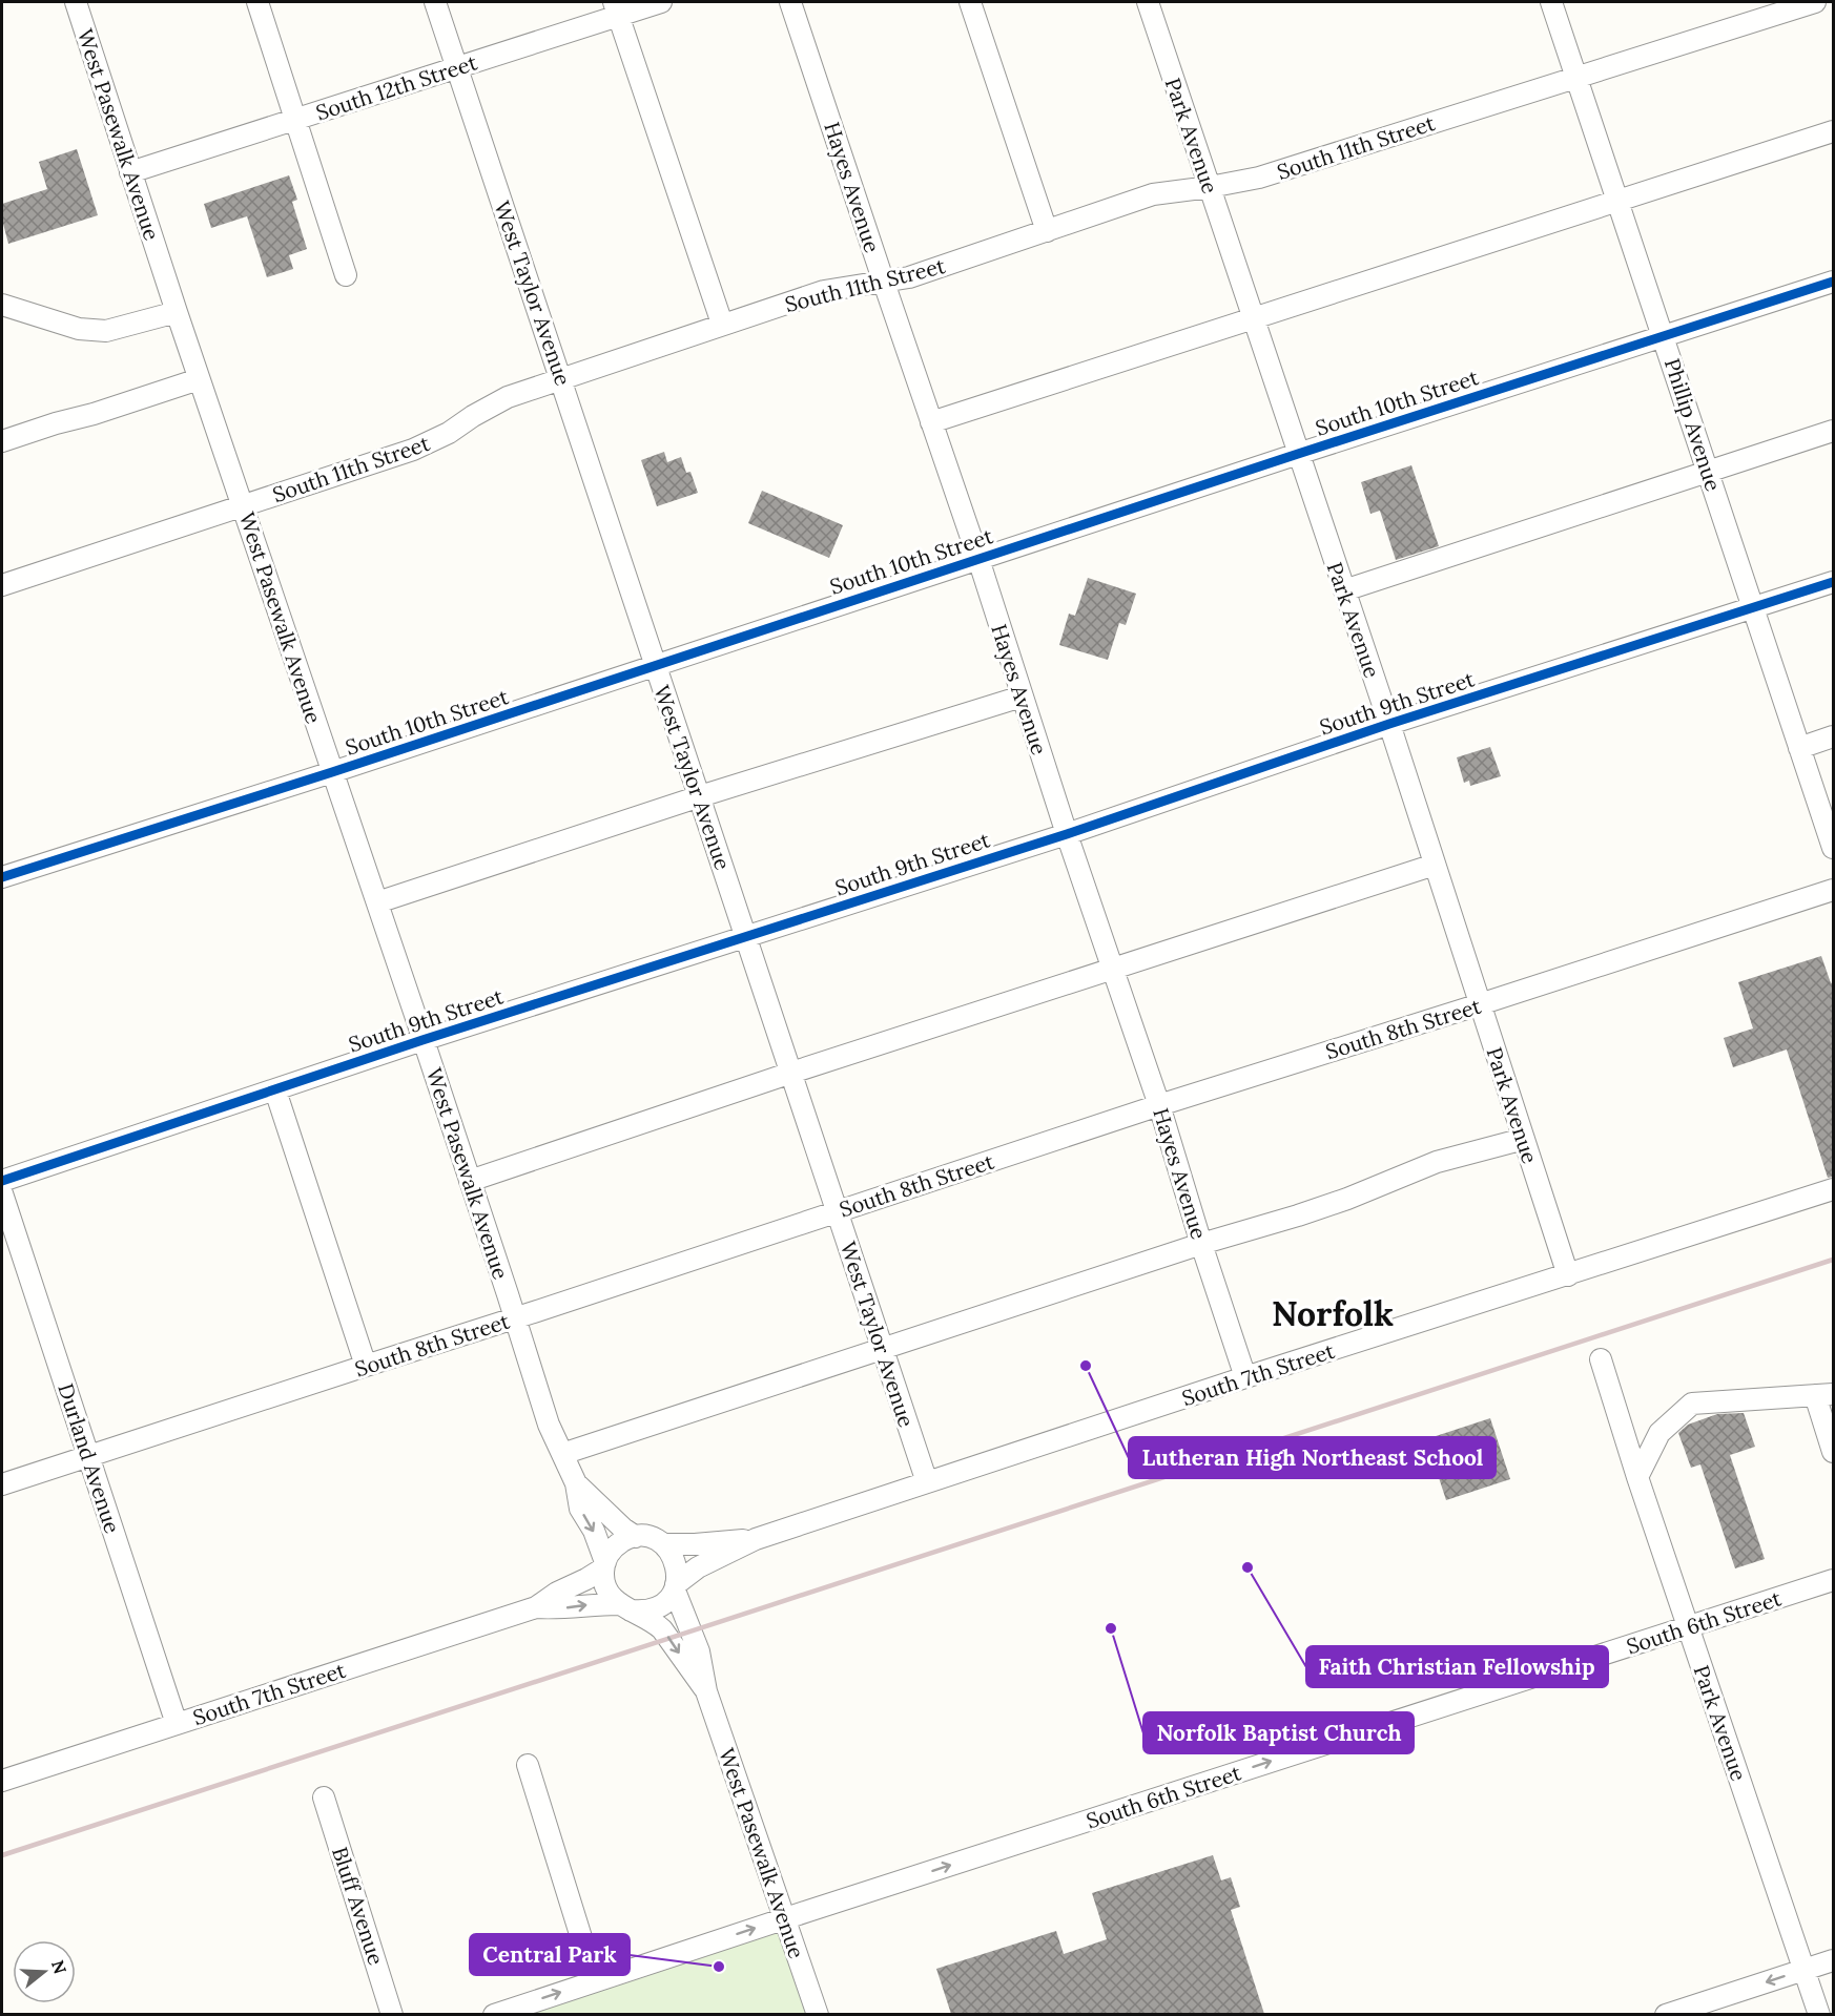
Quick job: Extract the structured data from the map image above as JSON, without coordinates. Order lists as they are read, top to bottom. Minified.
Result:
{"streets":{"street":["South 12th Street","West Pasewalk Avenue","Park Avenue","South 11th Street","Hayes Avenue","West Taylor Avenue","South 10th Street","Phillip Avenue","South 9th Street","South 8th Street","South 7th Street","Durland Avenue","South 6th Street","Bluff Avenue"]},"crossings":[["South 12th Street","West Pasewalk Avenue"],["South 12th Street","West Taylor Avenue"],["West Pasewalk Avenue","South 11th Street"],["West Pasewalk Avenue","South 10th Street"],["West Pasewalk Avenue","South 9th Street"],["West Pasewalk Avenue","South 8th Street"],["West Pasewalk Avenue","South 7th Street"],["West Pasewalk Avenue","South 6th Street"],["Park Avenue","South 11th Street"],["Park Avenue","South 10th Street"],["Park Avenue","South 9th Street"],["Park Avenue","South 8th Street"],["Park Avenue","South 7th Street"],["Park Avenue","South 6th Street"],["South 11th Street","Hayes Avenue"],["South 11th Street","West Taylor Avenue"],["South 11th Street","Phillip Avenue"],["Hayes Avenue","South 10th Street"],["Hayes Avenue","South 9th Street"],["Hayes Avenue","South 8th Street"],["Hayes Avenue","South 7th Street"],["West Taylor Avenue","South 10th Street"],["West Taylor Avenue","South 9th Street"],["West Taylor Avenue","South 8th Street"],["West Taylor Avenue","South 7th Street"],["South 10th Street","Phillip Avenue"],["Phillip Avenue","South 9th Street"],["South 8th Street","Durland Avenue"],["South 7th Street","Durland Avenue"]],"one_way":["South 6th Street"],"districts":["Norfolk"],"places":["Lutheran High Northeast School","Faith Christian Fellowship","Norfolk Baptist Church","Central Park"],"north":"right"}
